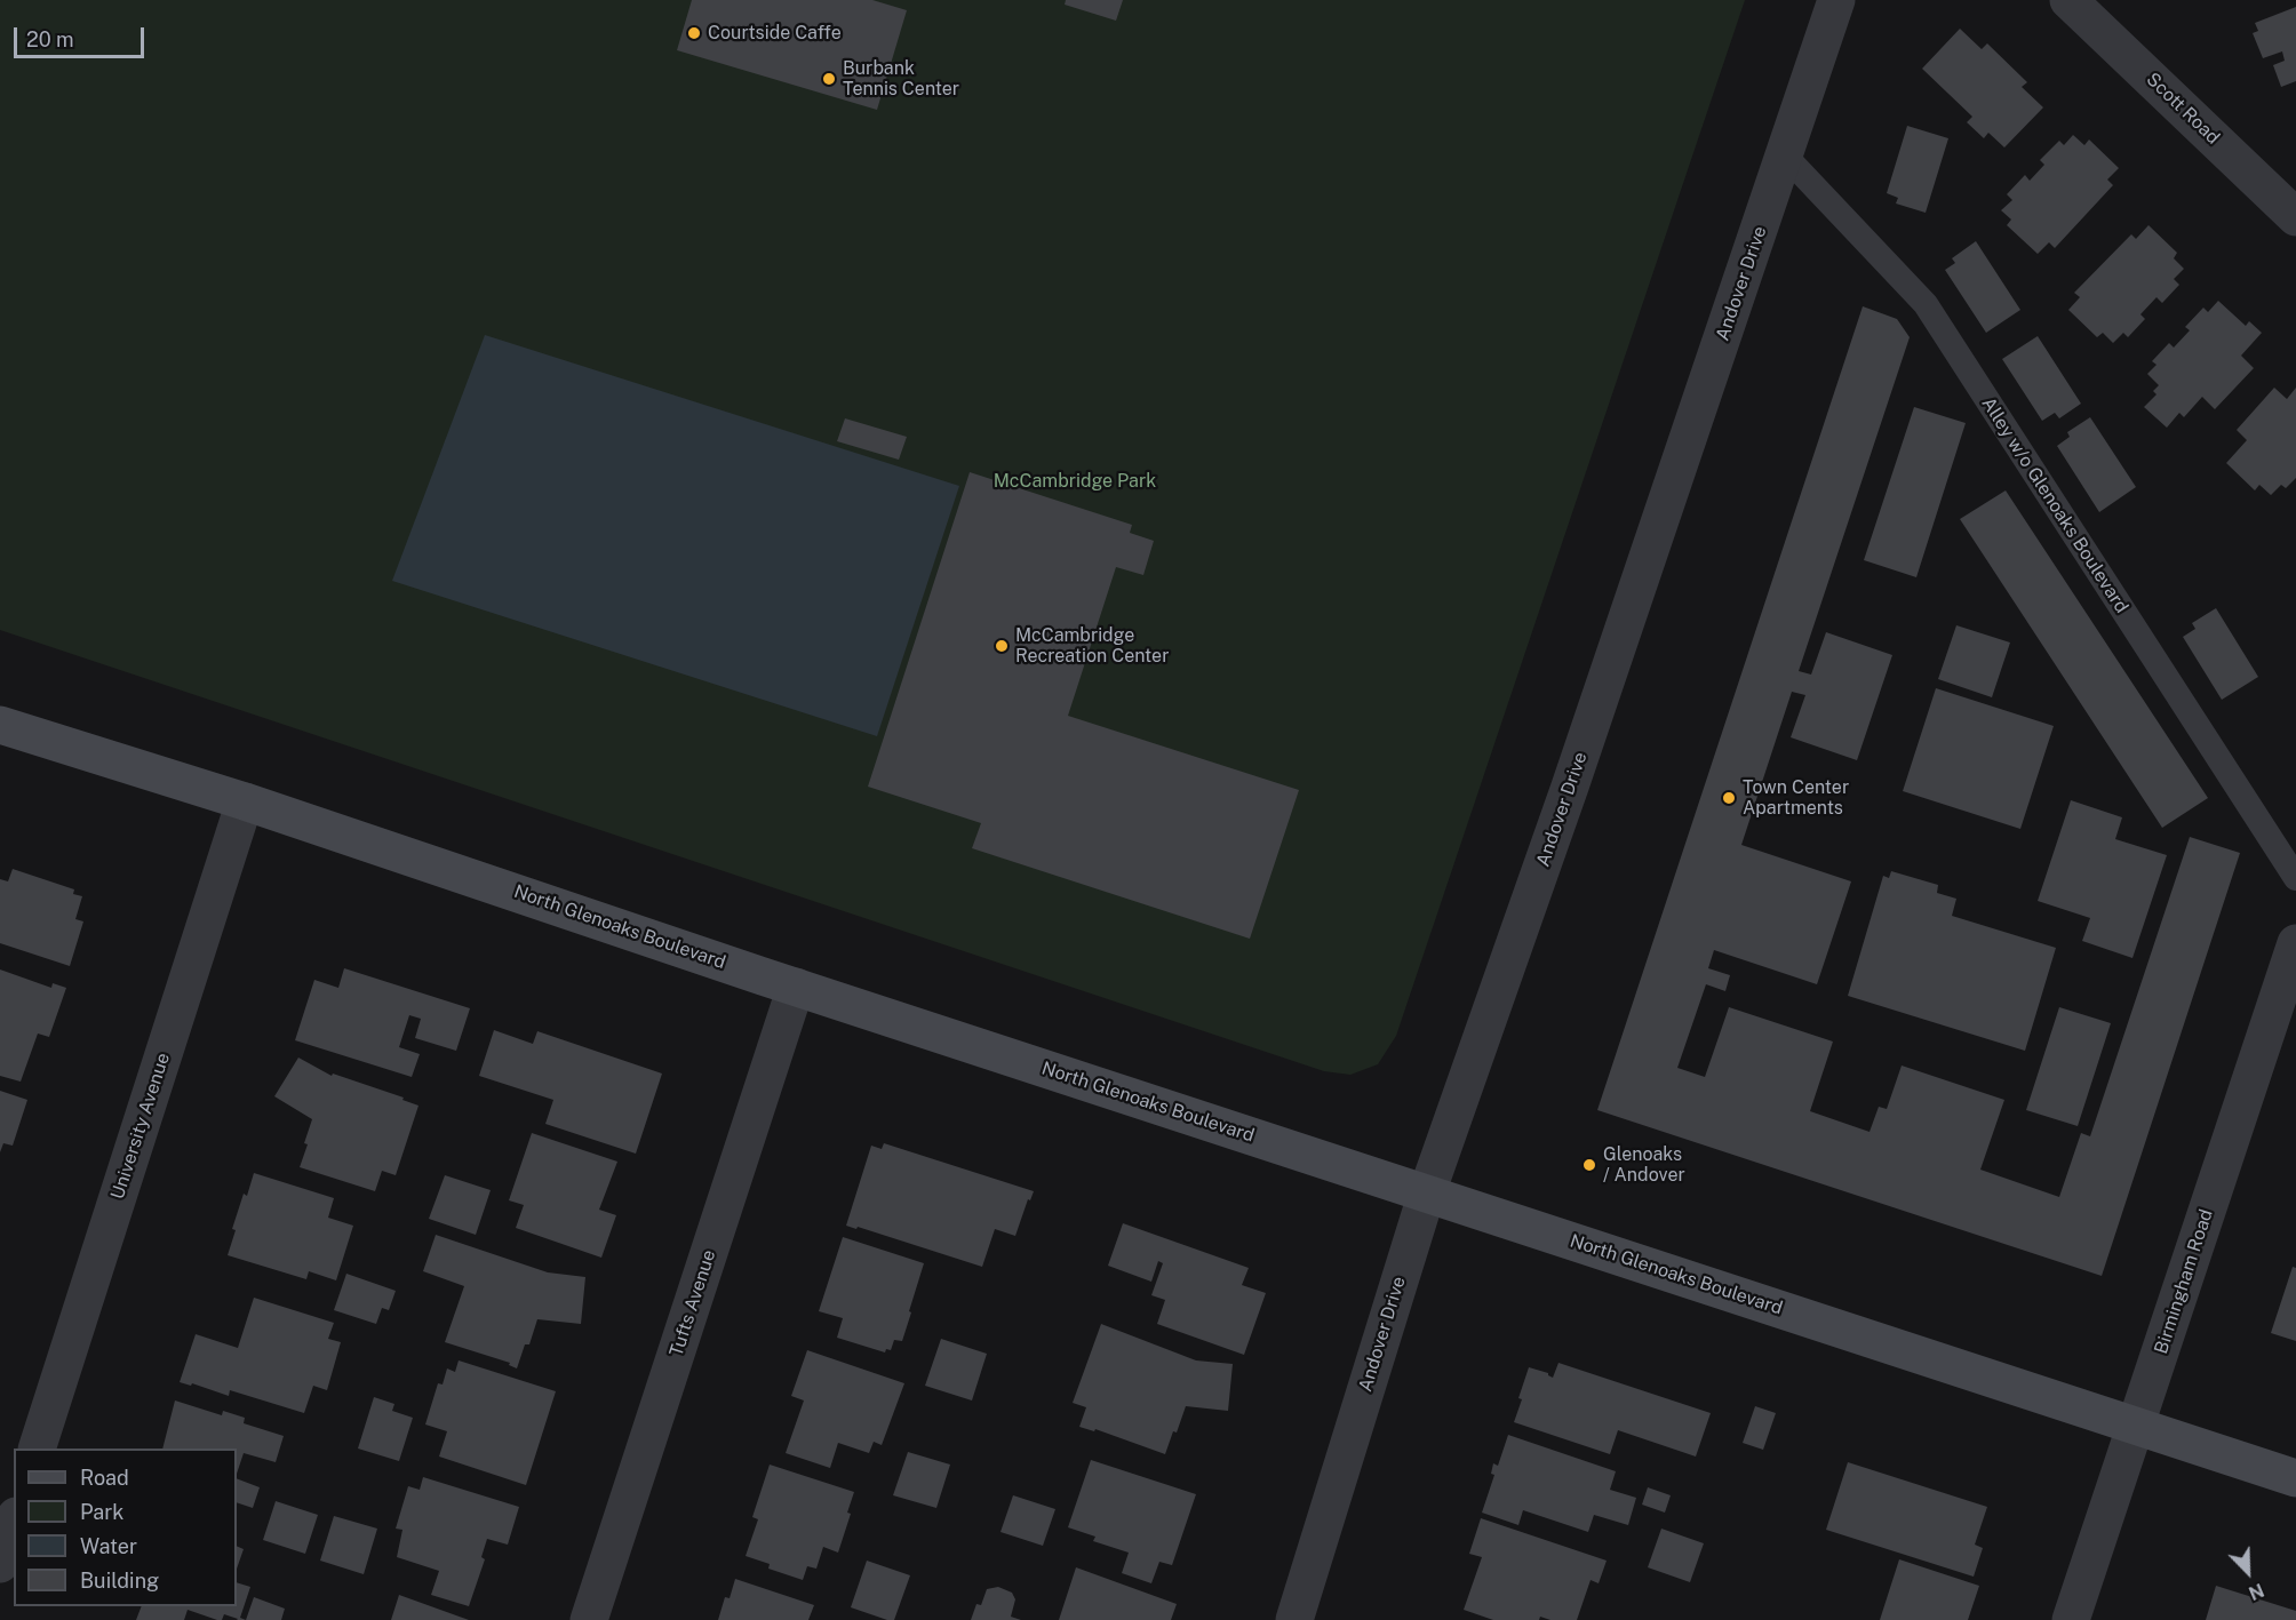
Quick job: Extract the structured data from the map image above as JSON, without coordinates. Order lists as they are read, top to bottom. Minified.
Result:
{"streets":{"main road":["North Glenoaks Boulevard"],"street":["Scott Road","Andover Drive","University Avenue","Birmingham Road","Tufts Avenue"],"lane":["Alley w/o Glenoaks Boulevard"]},"crossings":[["Andover Drive","Alley w/o Glenoaks Boulevard"],["Andover Drive","North Glenoaks Boulevard"],["North Glenoaks Boulevard","University Avenue"],["North Glenoaks Boulevard","Birmingham Road"],["North Glenoaks Boulevard","Tufts Avenue"]],"parks":["McCambridge Park"],"places":["Courtside Caffe","Burbank Tennis Center","McCambridge Recreation Center","Town Center Apartments","Glenoaks / Andover"],"legend":["Road","Park","Water","Building"],"scale_bar":"20 m","north":"bottom right"}
